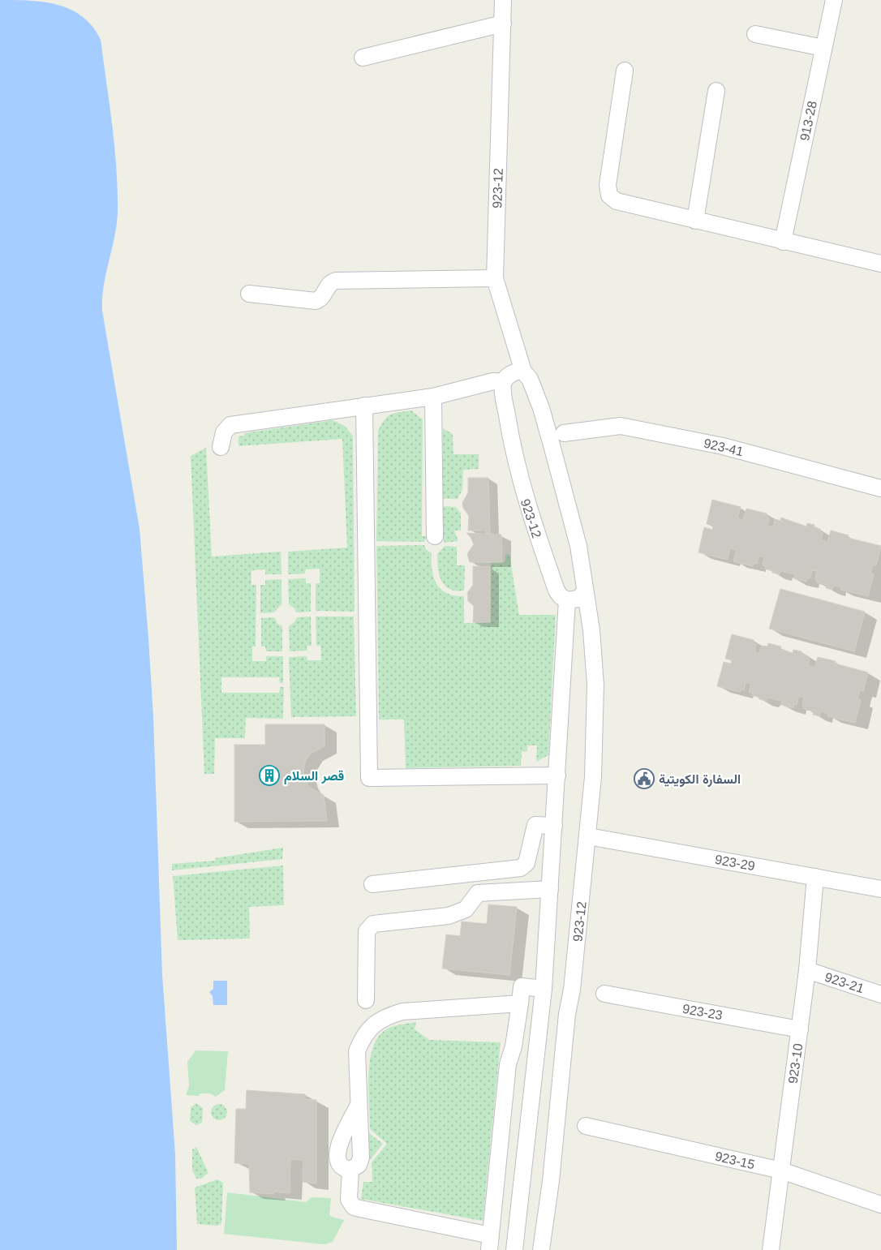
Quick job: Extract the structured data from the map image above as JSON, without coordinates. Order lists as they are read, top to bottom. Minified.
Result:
{"streets":{"street":["913-28","923-12","923-41","923-29","923-21","923-23","923-10","923-15"]},"crossings":[["923-12","923-29"],["923-29","923-10"],["923-21","923-10"],["923-23","923-10"],["923-10","923-15"]],"places":{"building":["قصر السلام"],"public building":["السفارة الكويتية"]}}
